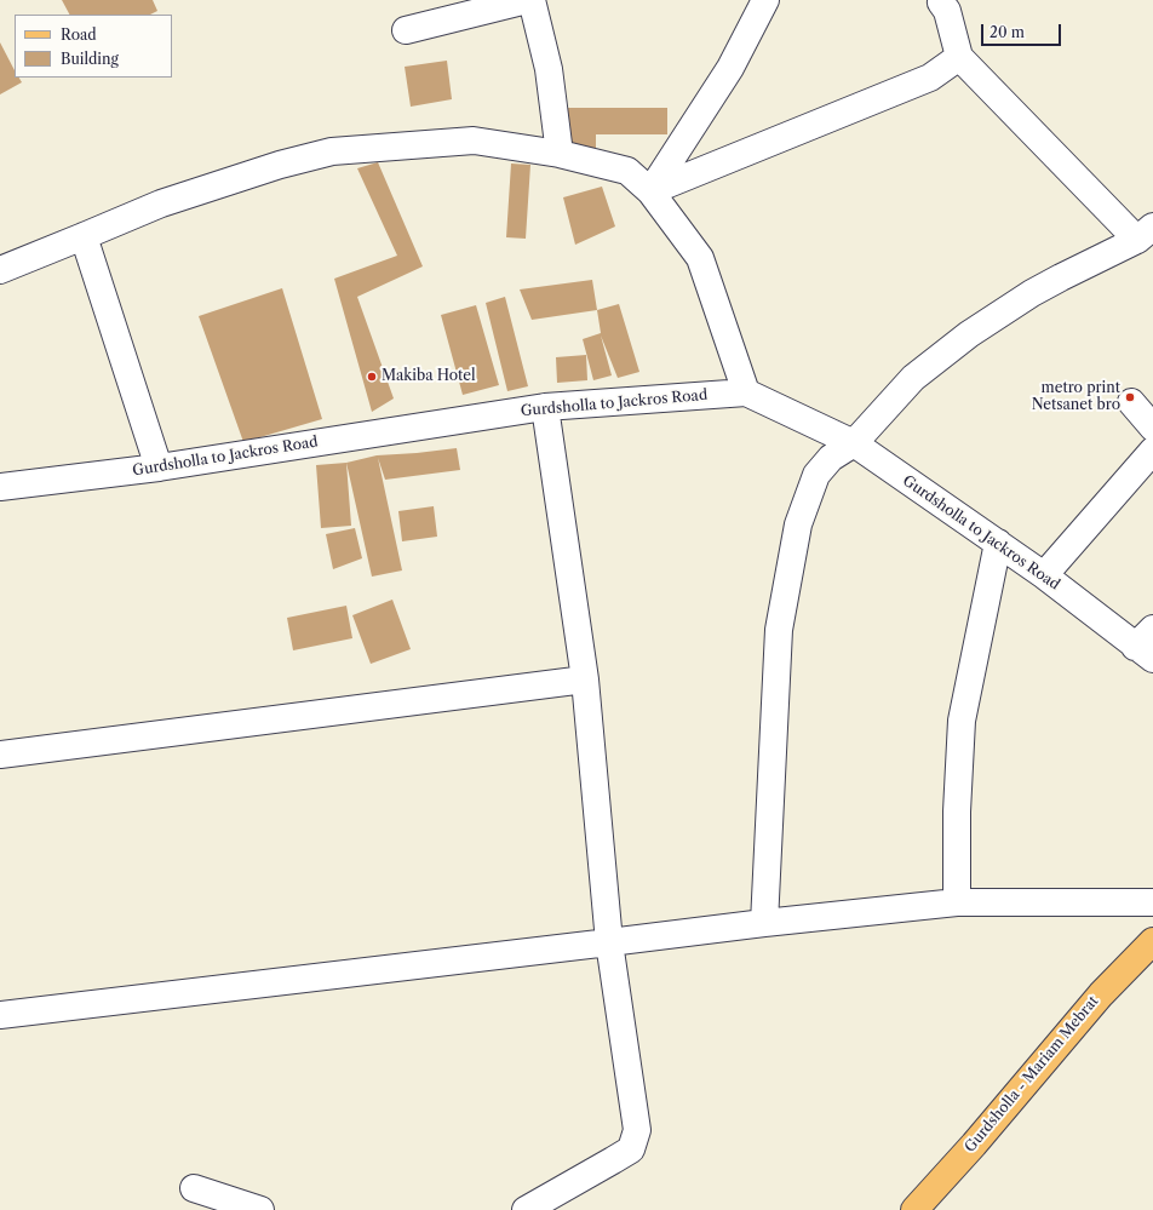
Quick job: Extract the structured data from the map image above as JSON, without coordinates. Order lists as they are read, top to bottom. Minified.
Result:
{"streets":{"main road":["Gurdsholla - Mariam Mebrat"],"street":["Gurdsholla to Jackros Road"]},"places":["Makiba Hotel","metro print Netsanet bro"],"legend":["Road","Building"],"scale_bar":"20 m"}
